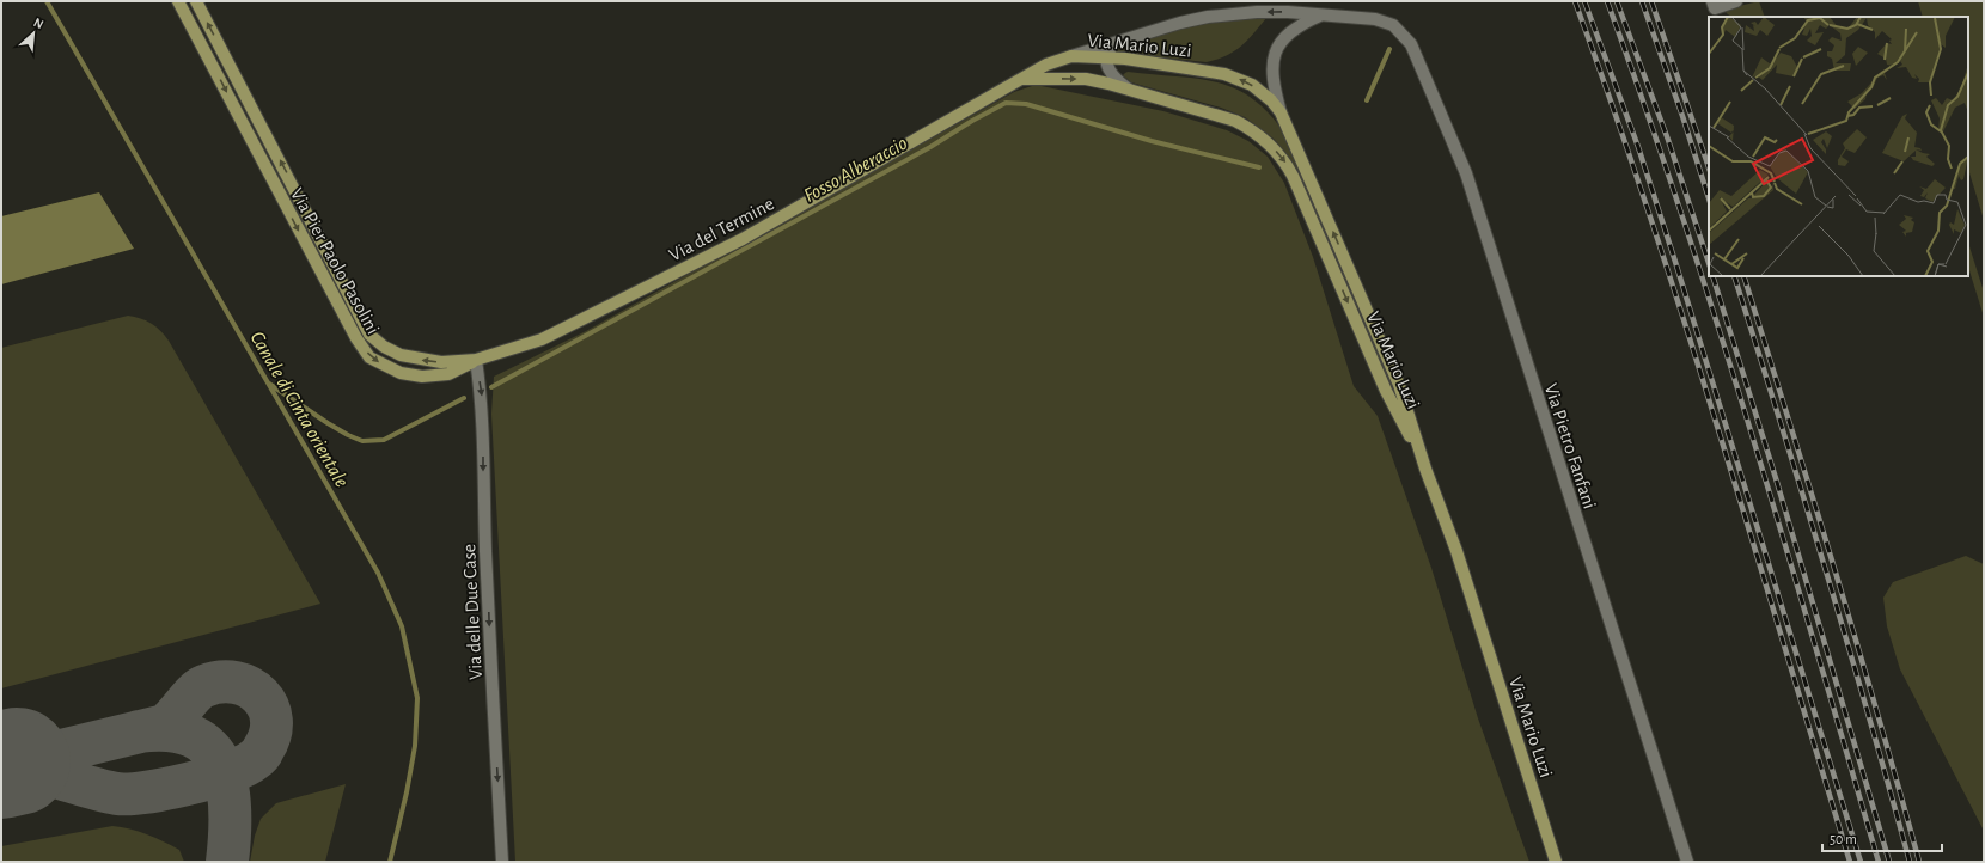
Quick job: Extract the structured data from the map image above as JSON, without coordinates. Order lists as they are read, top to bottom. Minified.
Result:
{"streets":{"main road":["Via Mario Luzi","Via del Termine","Via Pier Paolo Pasolini"],"street":["Via Pietro Fanfani","Via delle Due Case"]},"crossings":[["Via Mario Luzi","Via del Termine"],["Via del Termine","Via Pier Paolo Pasolini"],["Via del Termine","Via delle Due Case"],["Via Pier Paolo Pasolini","Via delle Due Case"]],"one_way":["Via delle Due Case"],"water":["Fosso Alberaccio","Canale di Cinta orientale"],"scale_bar":"50 m","north":"top right"}
